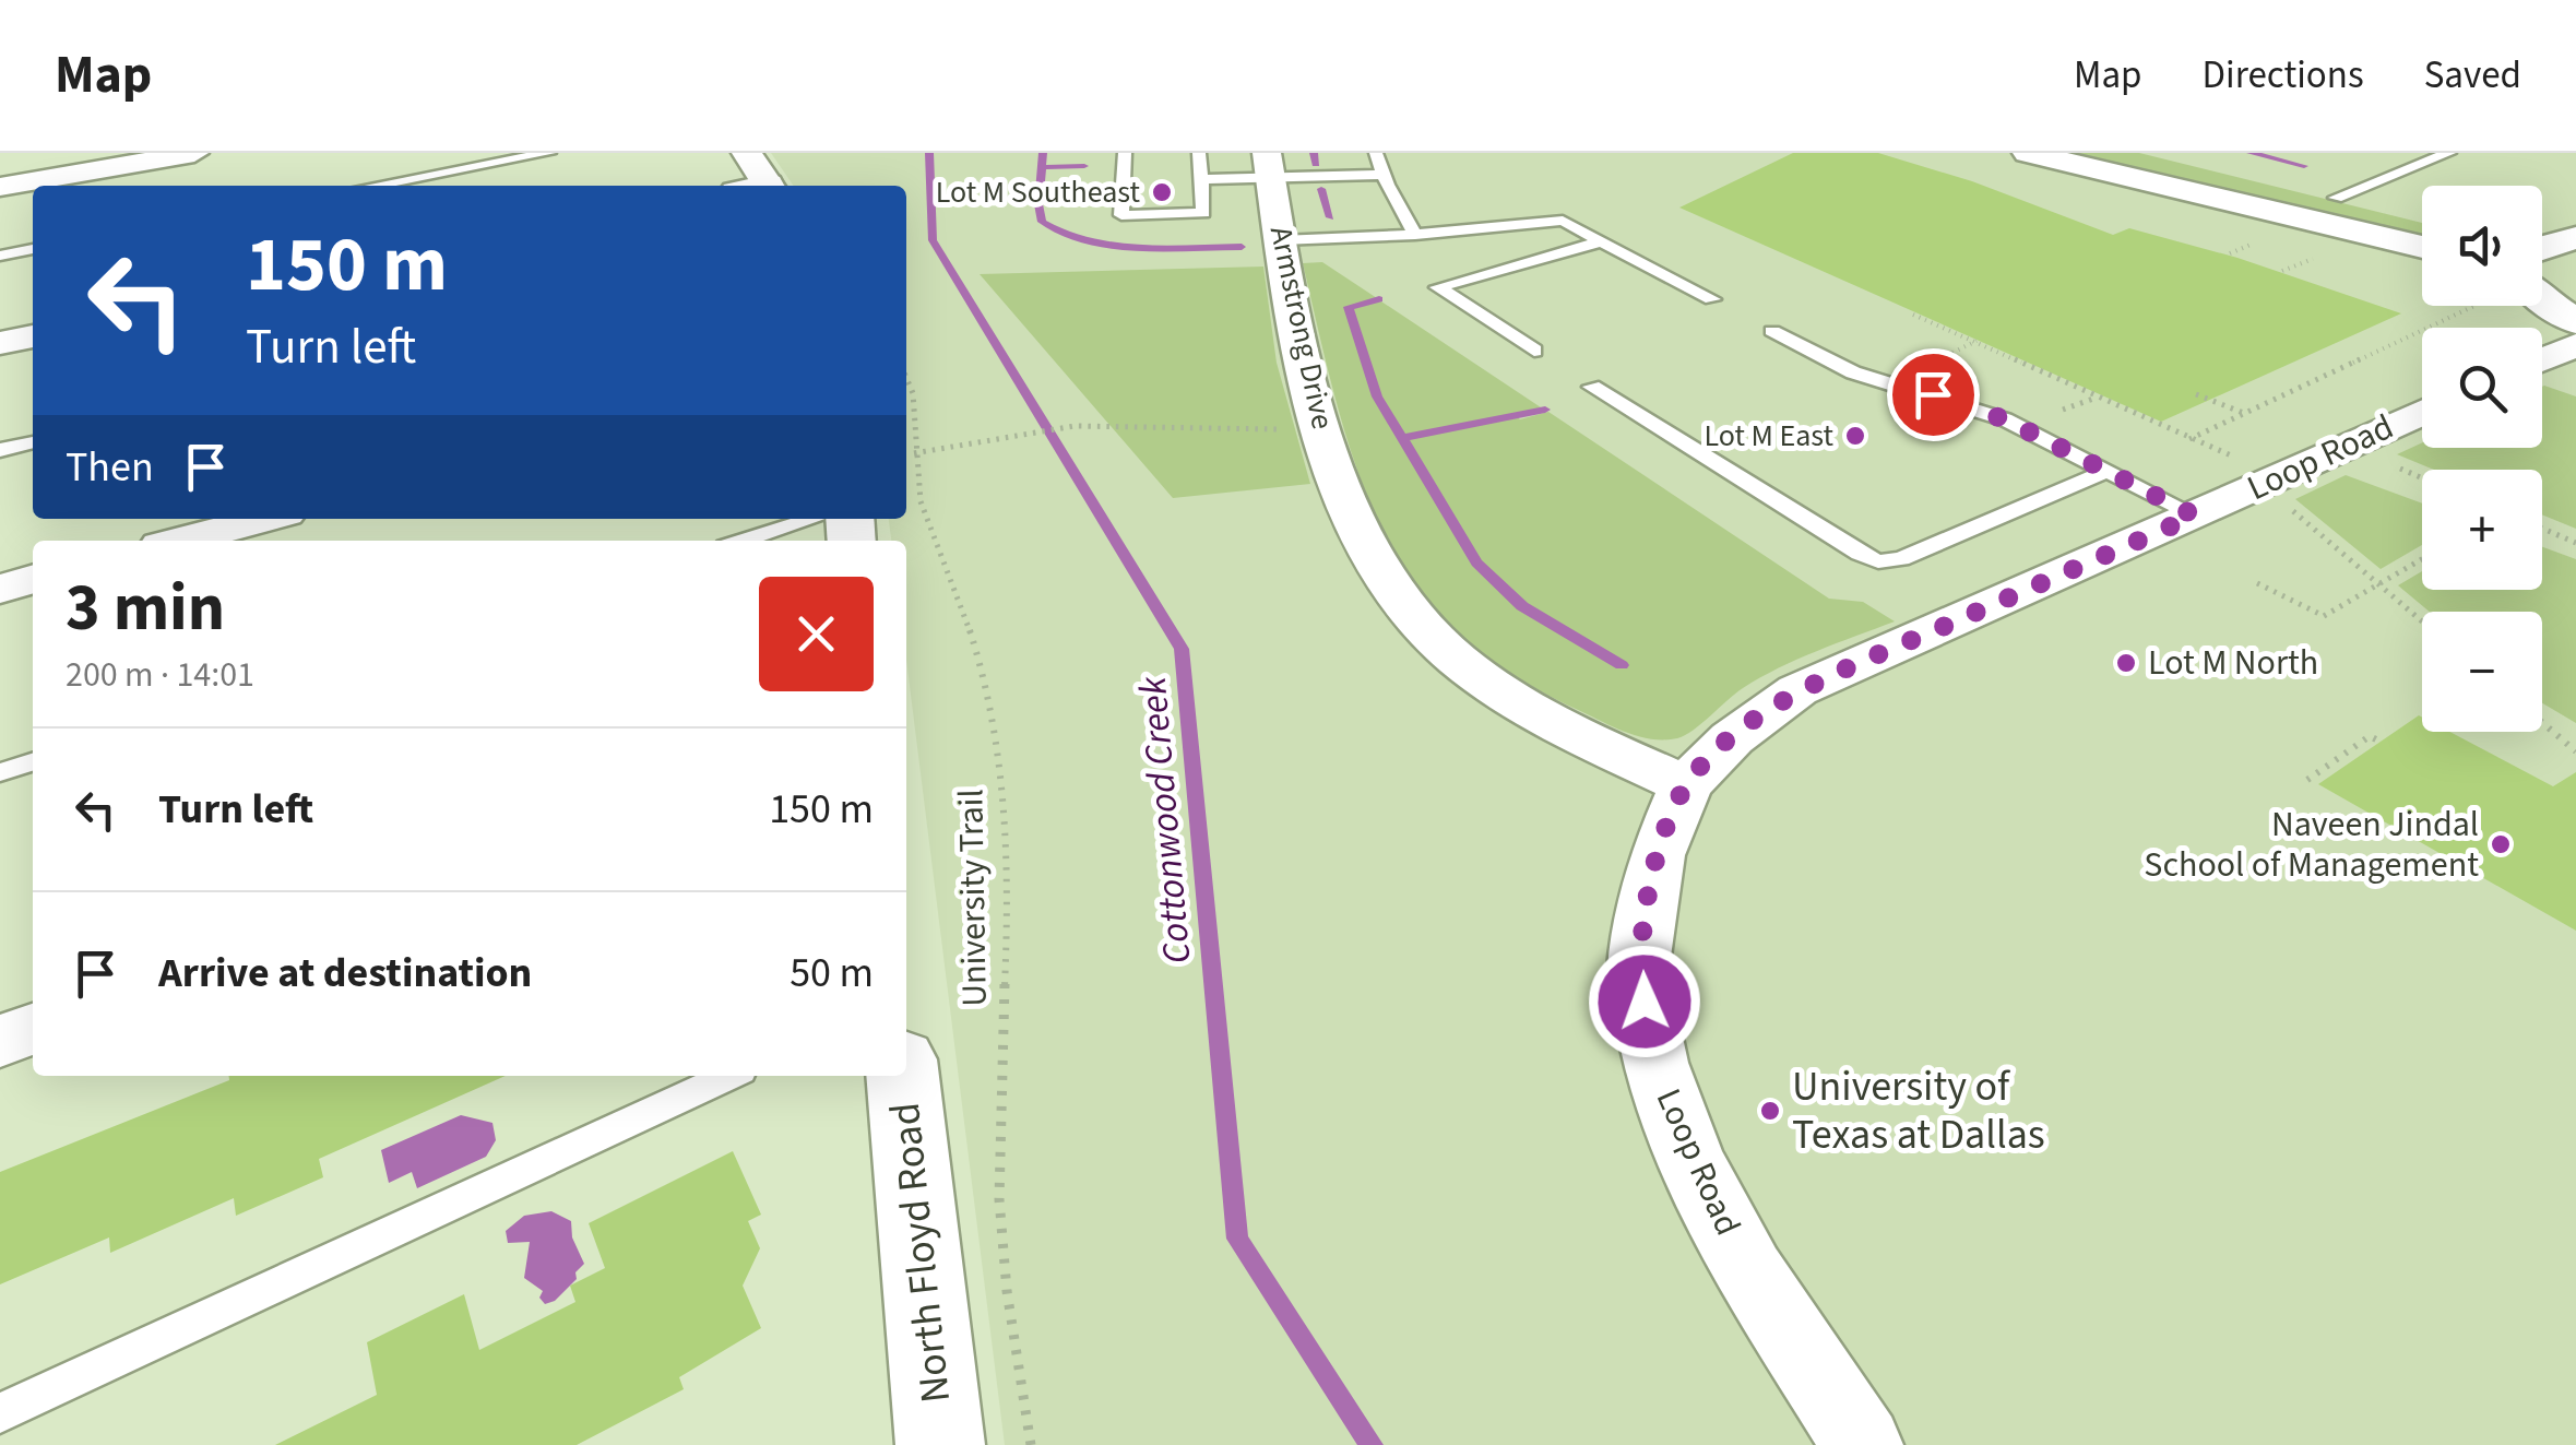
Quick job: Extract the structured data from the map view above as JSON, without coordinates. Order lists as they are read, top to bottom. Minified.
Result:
{"streets":{"street":["Armstrong Drive","Loop Road","North Floyd Road"],"path":["University Trail"]},"crossings":[["Armstrong Drive","Loop Road"]],"water":["Cottonwood Creek"],"places":["Lot M Southeast","Lot M East","Lot M North","Naveen Jindal School of Management","University of Texas at Dallas"],"page":{"header":"Map","nav":["Map","Directions","Saved"],"map_buttons":["+","−"],"turn":["150 m","Turn left"],"then":"Then","heading":["3 min","200 m · 14:01"],"list":[{"name":"Turn left","value":"150 m"},{"name":"Arrive at destination","value":"50 m"}]}}
